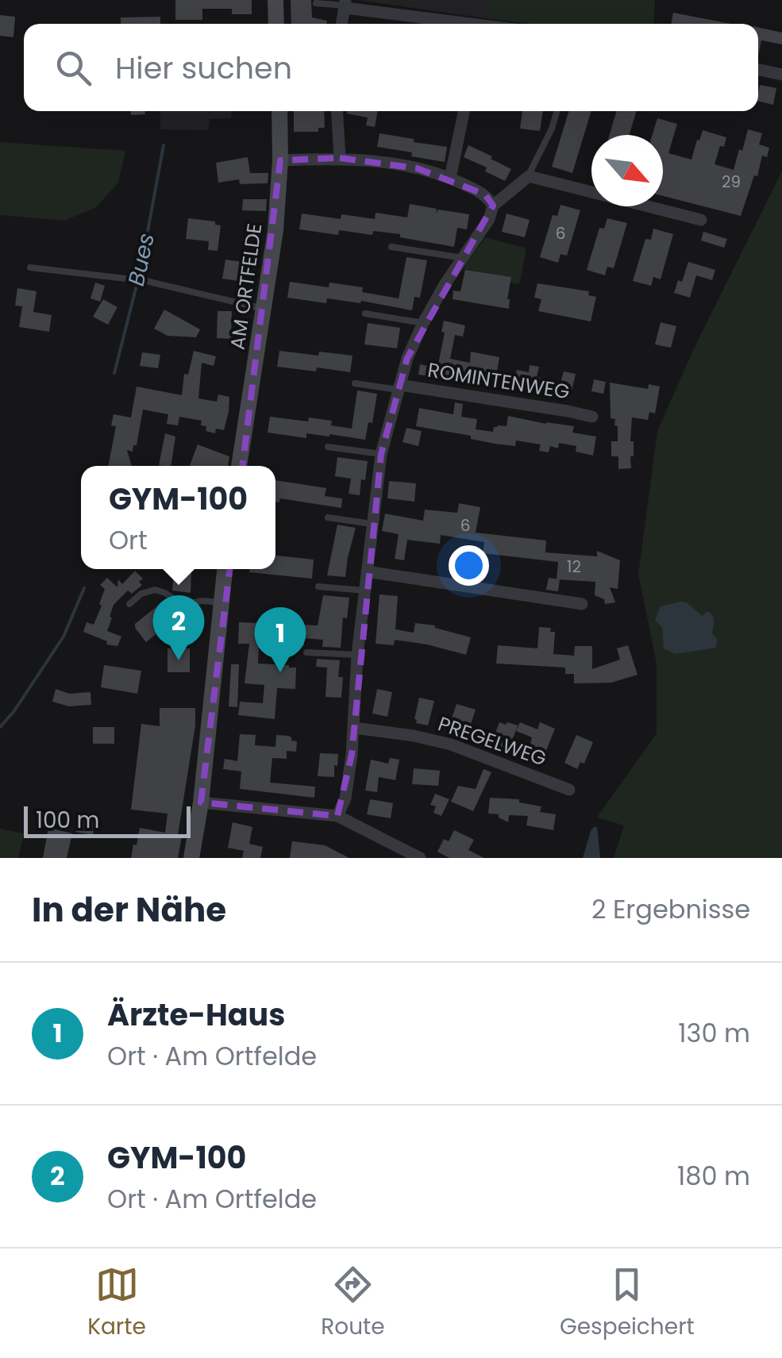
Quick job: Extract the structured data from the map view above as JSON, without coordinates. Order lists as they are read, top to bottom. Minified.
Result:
{"streets":{"main road":["AM ORTFELDE"],"street":["ROMINTENWEG","PREGELWEG"]},"water":["Bues"],"house_numbers":["29","6","6","12"],"scale_bar":"100 m","north":"bottom right","page":{"search":"Hier suchen","popup":["GYM-100","Ort"],"pins":["2","1"],"scale":"100 m","heading":["In der Nähe","2 Ergebnisse"],"list":[{"mark":"1","name":"Ärzte-Haus","note":"Ort · Am Ortfelde","value":"130 m"},{"mark":"2","name":"GYM-100","note":"Ort · Am Ortfelde","value":"180 m"}],"nav":["Karte","Route","Gespeichert"]}}
